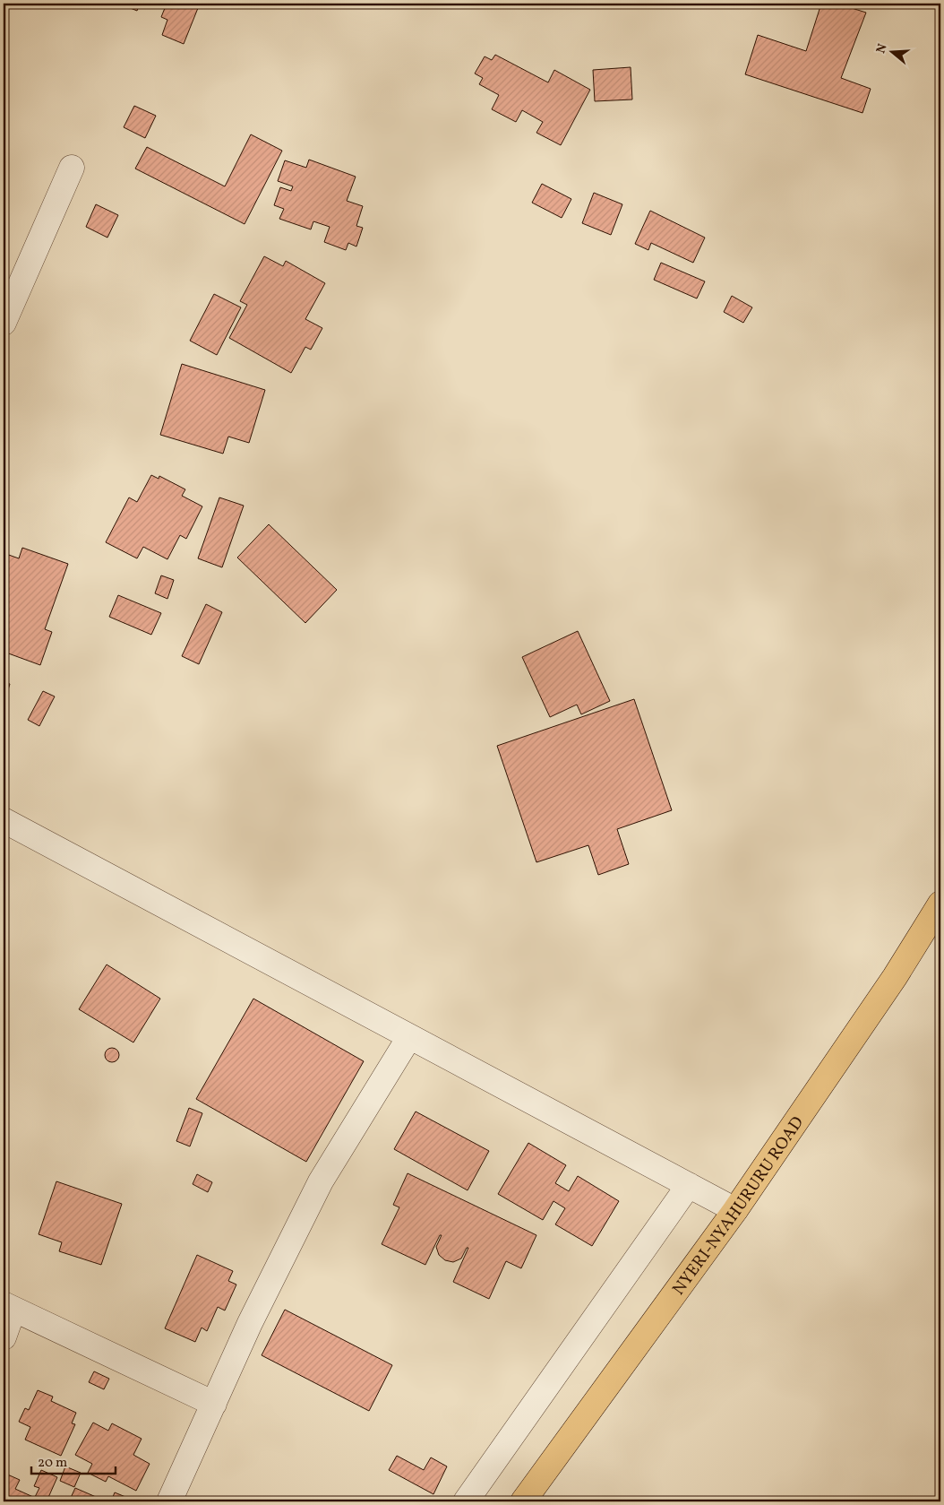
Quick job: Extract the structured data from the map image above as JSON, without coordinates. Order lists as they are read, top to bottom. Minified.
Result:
{"streets":{"main road":["NYERI-NYAHURURU ROAD"]},"scale_bar":"20 m","north":"left"}
